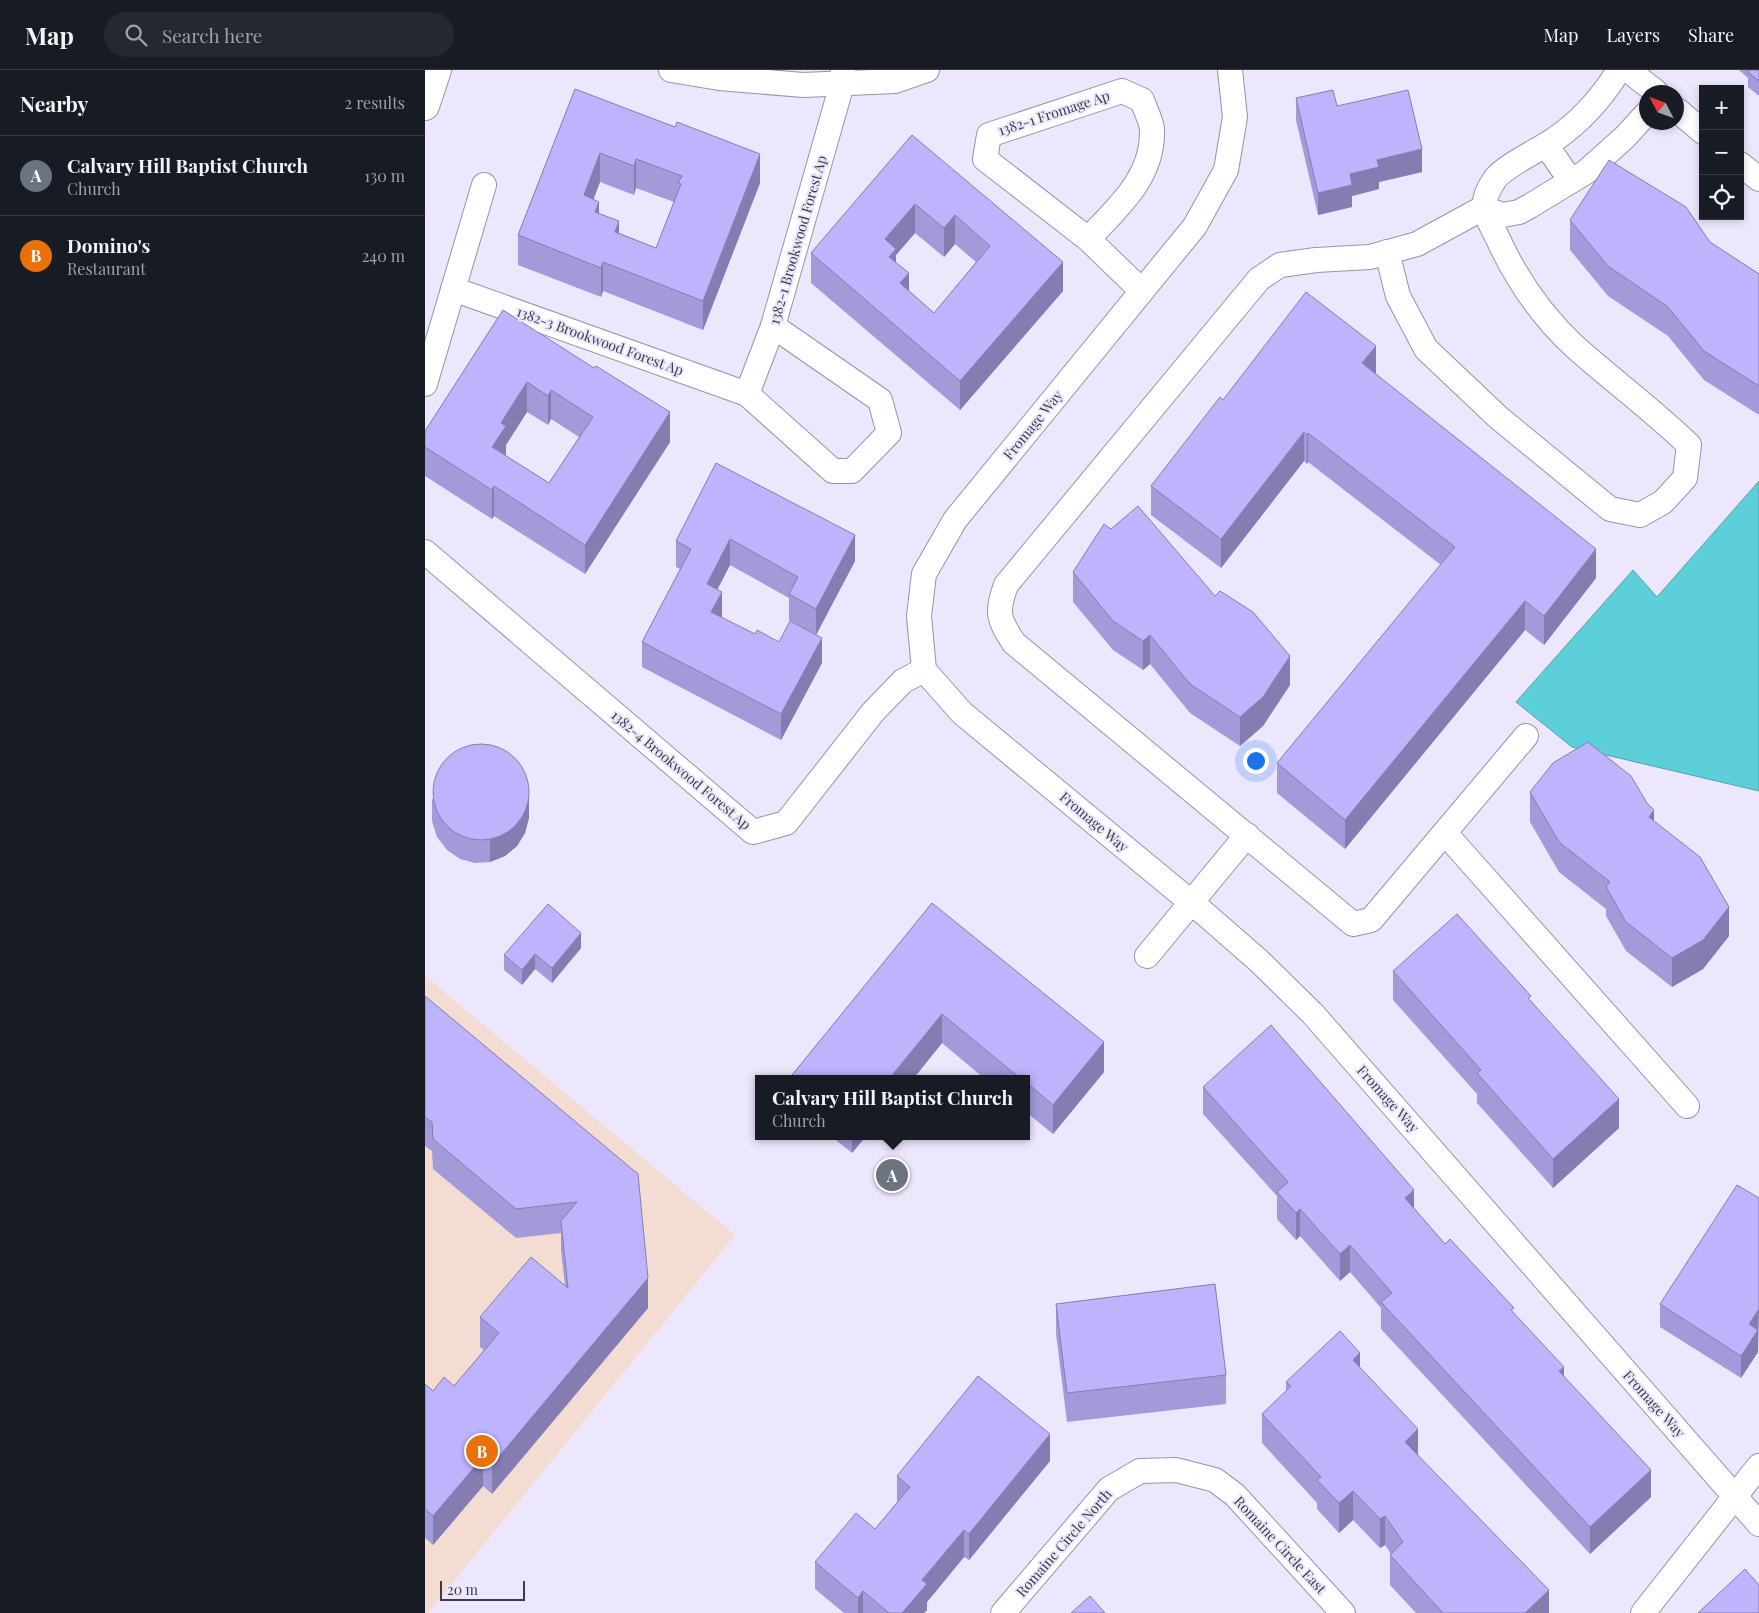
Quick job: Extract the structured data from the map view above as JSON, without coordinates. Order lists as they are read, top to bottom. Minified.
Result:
{"streets":{"street":["1382-1 Fromage Ap","1382-1 Brookwood Forest Ap","1382-3 Brookwood Forest Ap","Fromage Way","1382-4 Brookwood Forest Ap","Romaine Circle North","Romaine Circle East"]},"crossings":[["1382-1 Fromage Ap","Fromage Way"],["1382-1 Brookwood Forest Ap","1382-3 Brookwood Forest Ap"],["Fromage Way","1382-4 Brookwood Forest Ap"],["Romaine Circle North","Romaine Circle East"]],"scale_bar":"20 m","north":"top left","page":{"header":"Map","search":"Search here","nav":["Map","Layers","Share"],"heading":["Nearby","2 results"],"map_buttons":["+","−"],"list":[{"mark":"A","name":"Calvary Hill Baptist Church","note":"Church","value":"130 m"},{"mark":"B","name":"Domino's","note":"Restaurant","value":"240 m"}],"popup":["Calvary Hill Baptist Church","Church"],"pins":["A","B"],"scale":"20 m"}}
